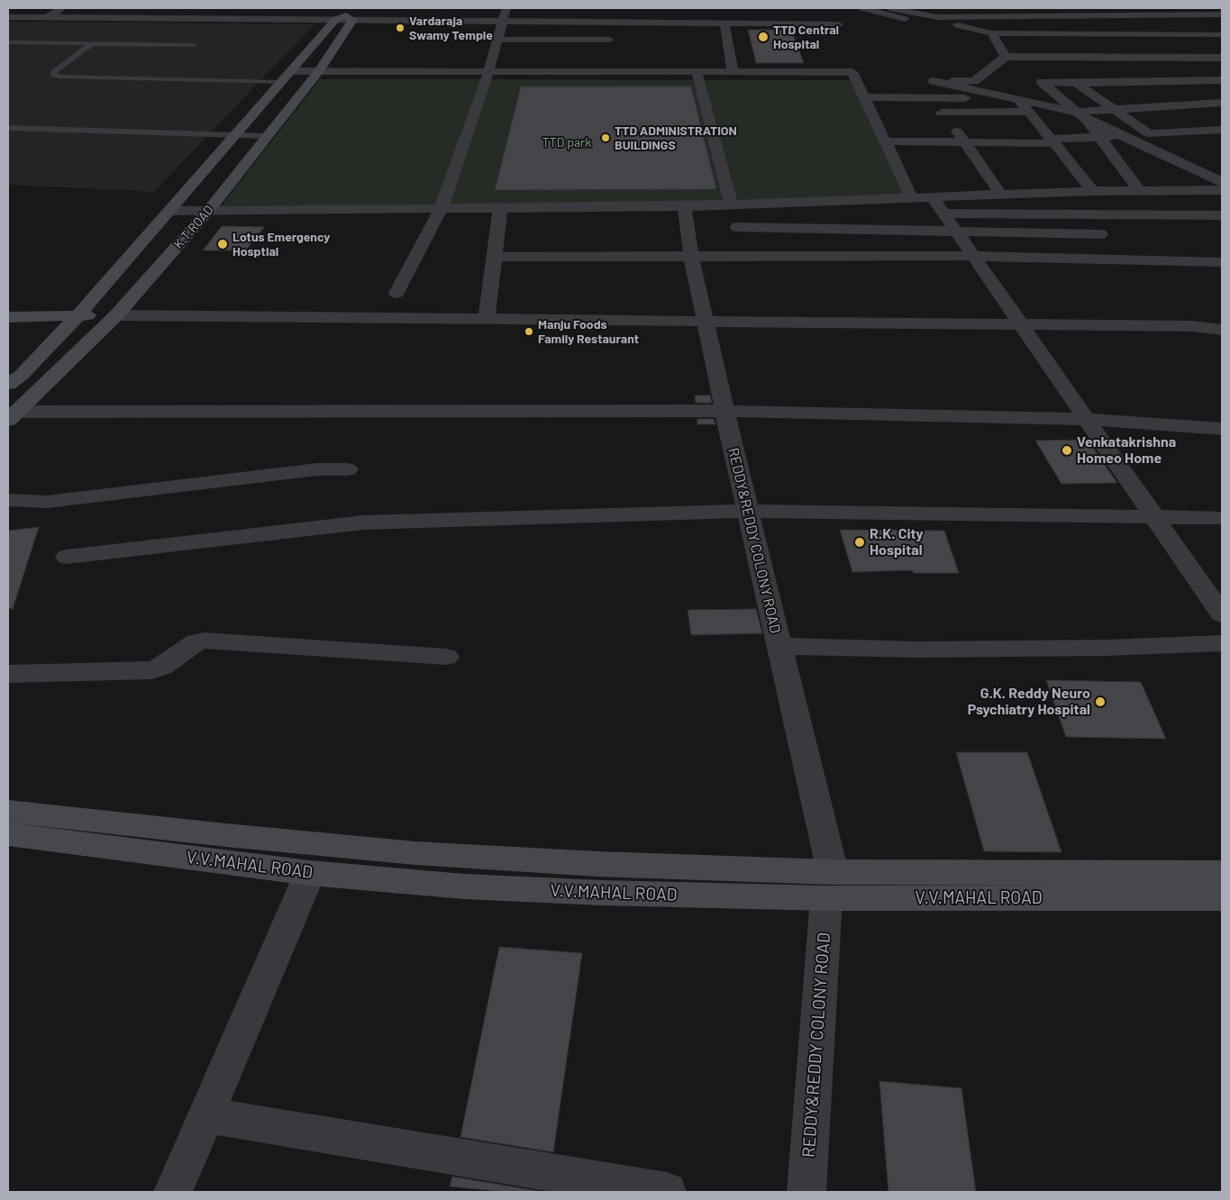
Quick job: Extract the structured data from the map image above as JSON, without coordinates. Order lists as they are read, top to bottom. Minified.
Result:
{"streets":{"main road":["K.T.ROAD","V.V.MAHAL ROAD"],"street":["REDDY&REDDY COLONY ROAD"]},"crossings":[["REDDY&REDDY COLONY ROAD","V.V.MAHAL ROAD"]],"parks":["TTD park"],"places":["Vardaraja Swamy Temple","TTD Central Hospital","TTD ADMINISTRATION BUILDINGS","Lotus Emergency Hosptial","Manju Foods Family Restaurant","Venkatakrishna Homeo Home","R.K. City Hospital","G.K. Reddy Neuro Psychiatry Hospital"]}
